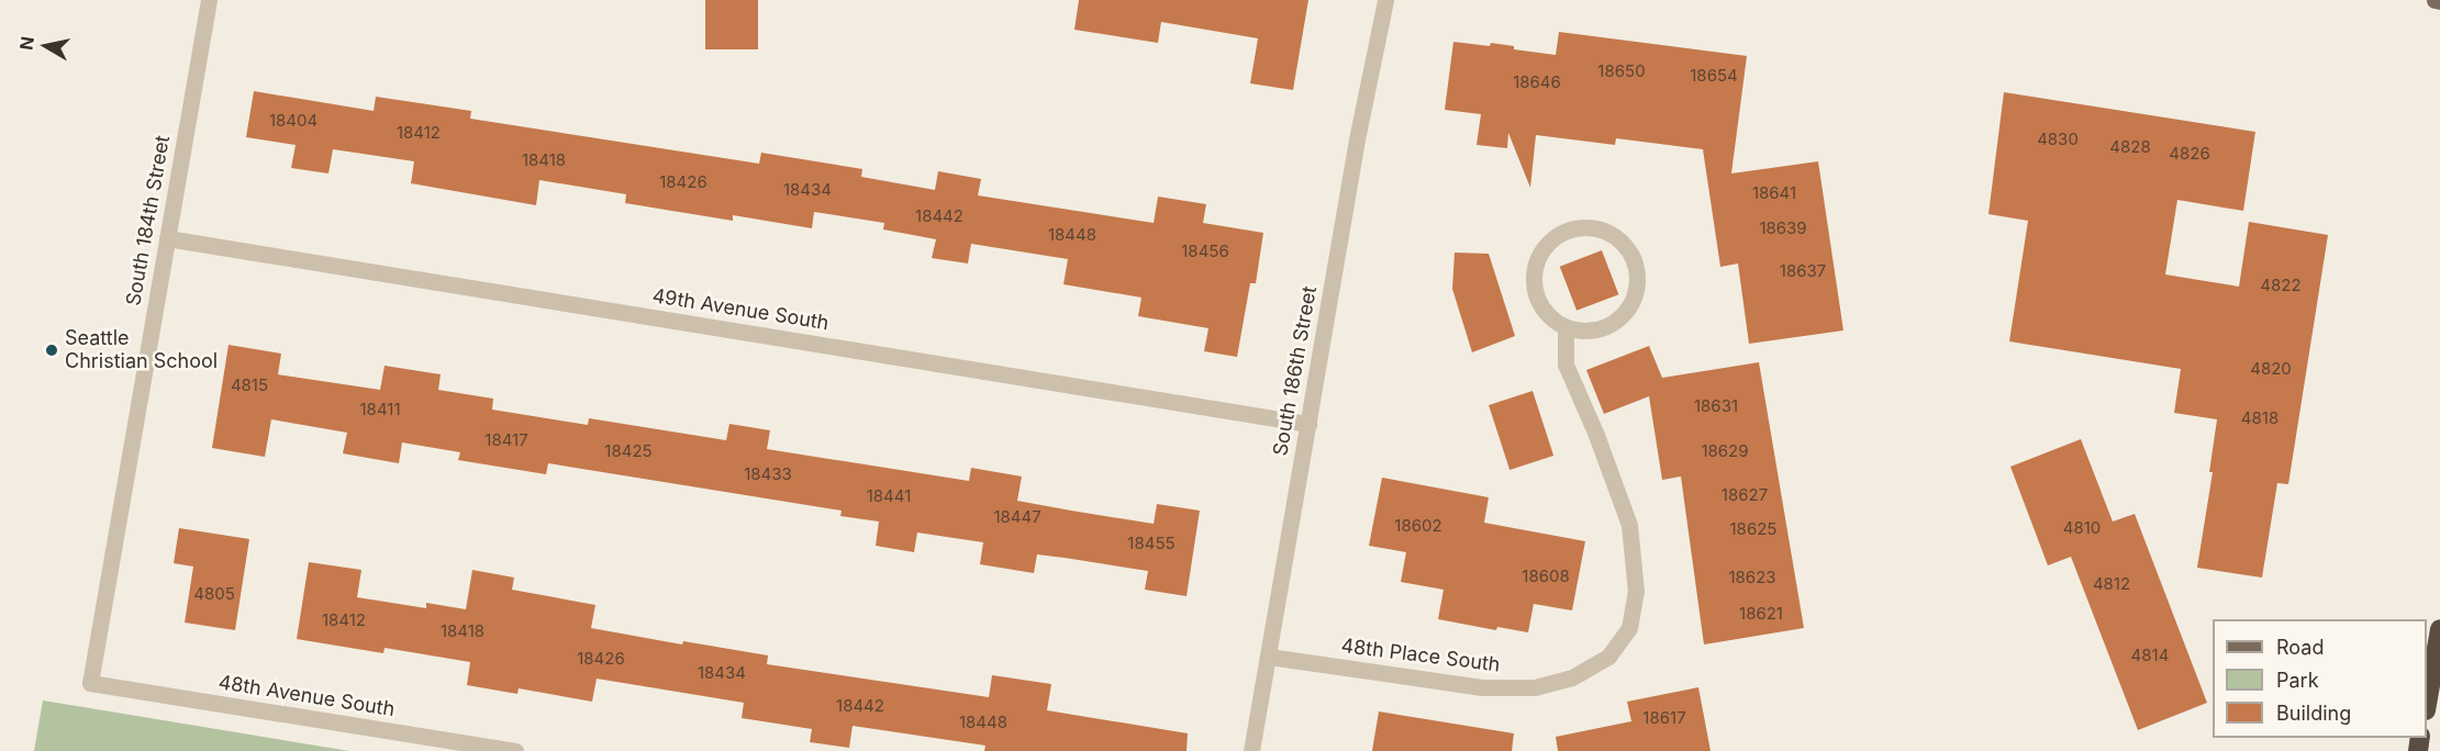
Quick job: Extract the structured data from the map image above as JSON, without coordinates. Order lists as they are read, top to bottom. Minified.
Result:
{"streets":{"street":["South 184th Street","49th Avenue South","South 186th Street","48th Place South","48th Avenue South"]},"crossings":[["South 184th Street","49th Avenue South"],["South 184th Street","48th Avenue South"],["49th Avenue South","South 186th Street"],["South 186th Street","48th Place South"]],"places":["Seattle Christian School"],"house_numbers":["18650","18654","18646","18404","18412","4830","4828","4826","18418","18426","18434","18641","18442","18639","18448","18456","18637","4822","4820","4815","18631","18411","4818","18417","18425","18629","18433","18627","18441","18447","18602","4810","18625","18455","18608","18623","4812","4805","18621","18412","18418","4814","18426","18434","18442","18617","18448"],"legend":["Road","Park","Building"],"north":"left"}
